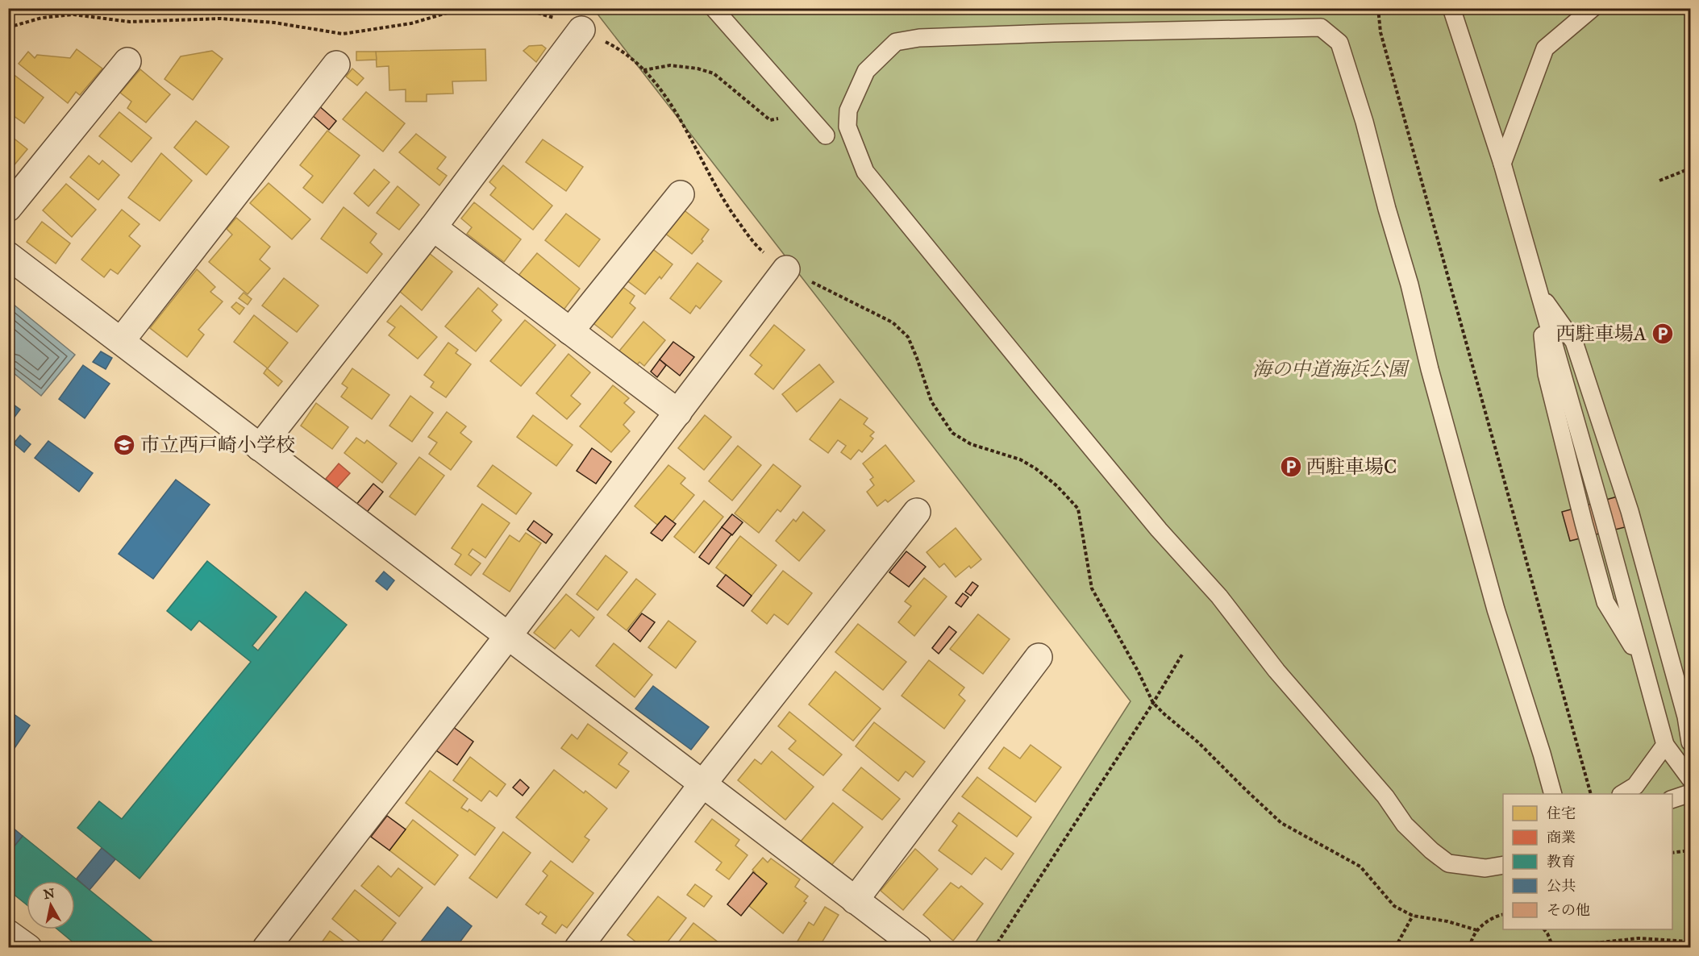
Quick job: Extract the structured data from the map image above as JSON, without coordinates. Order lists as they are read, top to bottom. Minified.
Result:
{"parks":["海の中道海浜公園"],"places":{"parking":["西駐車場A","西駐車場C"],"school or university":["市立西戸崎小学校"]},"legend":["住宅","商業","教育","公共","その他"],"north":"top"}
